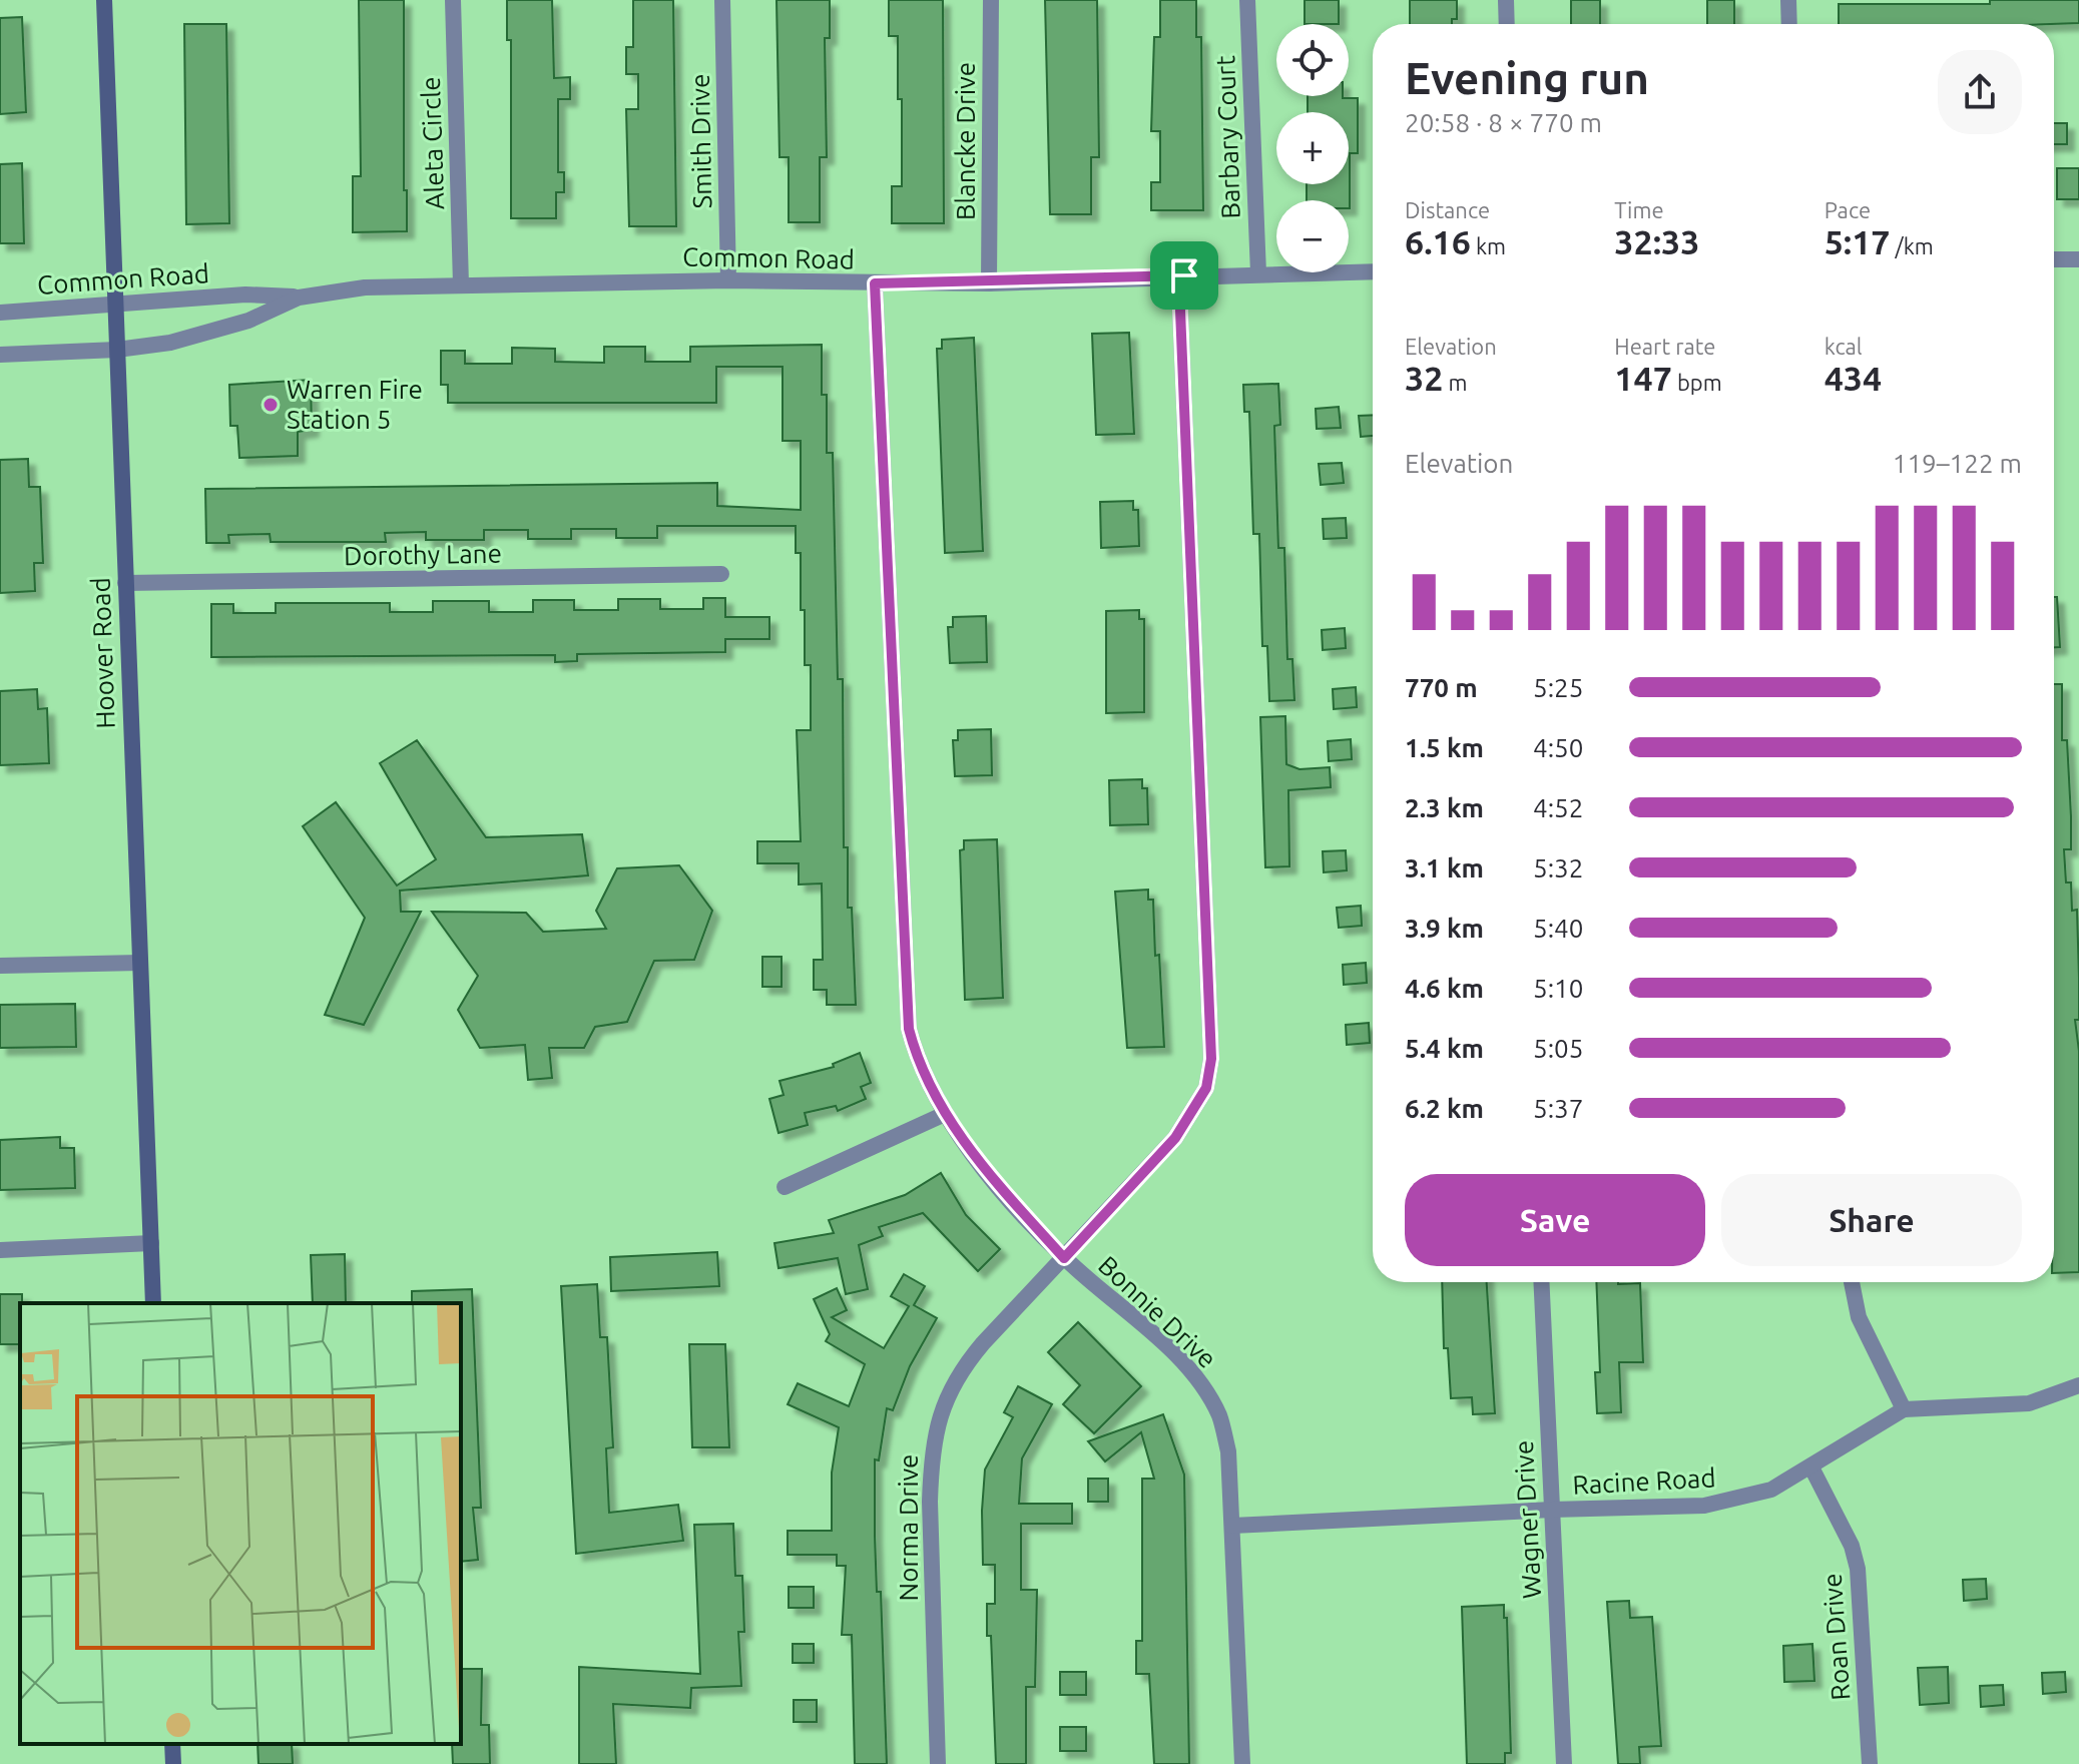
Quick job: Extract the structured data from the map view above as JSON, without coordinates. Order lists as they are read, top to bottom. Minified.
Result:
{"streets":{"main road":["Hoover Road"],"street":["Barbary Court","Smith Drive","Blancke Drive","Aleta Circle","Common Road","Dorothy Lane","Bonnie Drive","Racine Road","Wagner Drive","Norma Drive","Roan Drive"]},"crossings":[["Barbary Court","Common Road"],["Smith Drive","Common Road"],["Blancke Drive","Common Road"],["Aleta Circle","Common Road"],["Common Road","Hoover Road"],["Common Road","Bonnie Drive"],["Dorothy Lane","Hoover Road"],["Bonnie Drive","Racine Road"],["Bonnie Drive","Norma Drive"],["Racine Road","Wagner Drive"],["Racine Road","Roan Drive"]],"places":["Warren Fire Station 5"],"page":{"map_buttons":["+","−"],"heading":["Evening run","20:58 · 8 × 770 m"],"stats":[["Distance","6.16 km"],["Time","32:33"],["Pace","5:17 /km"],["Elevation","32 m"],["Heart rate","147 bpm"],["kcal","434"]],"chart":["Elevation","119–122 m"],"list":[{"name":"770 m","note":"5:25"},{"name":"1.5 km","note":"4:50"},{"name":"2.3 km","note":"4:52"},{"name":"3.1 km","note":"5:32"},{"name":"3.9 km","note":"5:40"},{"name":"4.6 km","note":"5:10"},{"name":"5.4 km","note":"5:05"},{"name":"6.2 km","note":"5:37"}],"buttons":["Save","Share"]}}
